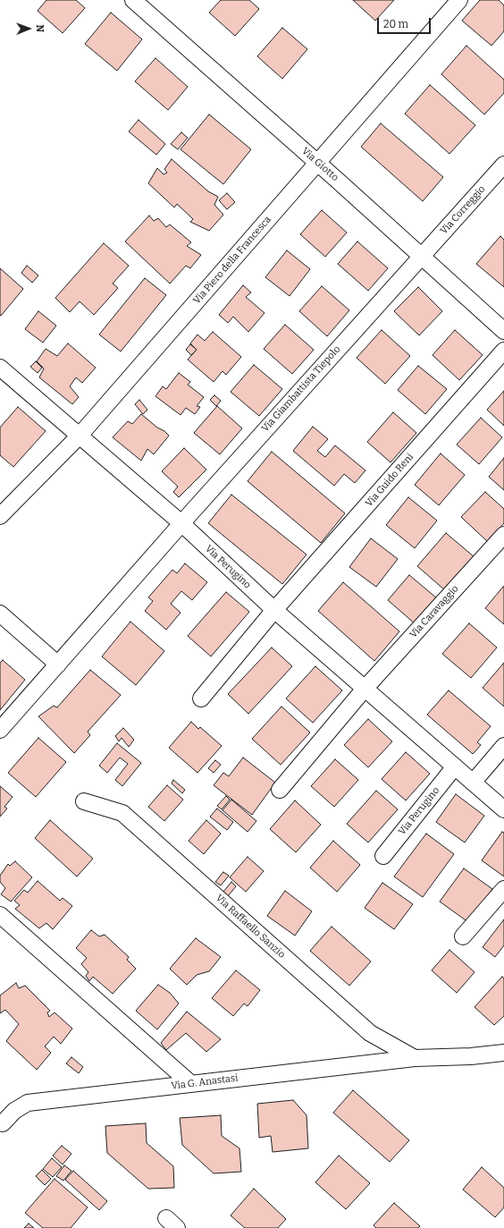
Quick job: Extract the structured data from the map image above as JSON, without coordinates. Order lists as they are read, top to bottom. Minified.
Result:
{"streets":{"street":["Via Giotto","Via Correggio","Via Piero della Francesca","Via Giambattista Tiepolo","Via Guido Reni","Via Perugino","Via Caravaggio","Via Raffaello Sanzio","Via G. Anastasi"]},"crossings":[["Via Giotto","Via Correggio"],["Via Giotto","Via Piero della Francesca"],["Via Giotto","Via Giambattista Tiepolo"],["Via Correggio","Via Giambattista Tiepolo"],["Via Piero della Francesca","Via Perugino"],["Via Giambattista Tiepolo","Via Perugino"],["Via Guido Reni","Via Perugino"],["Via Perugino","Via Caravaggio"],["Via Raffaello Sanzio","Via G. Anastasi"]],"scale_bar":"20 m","north":"right"}
